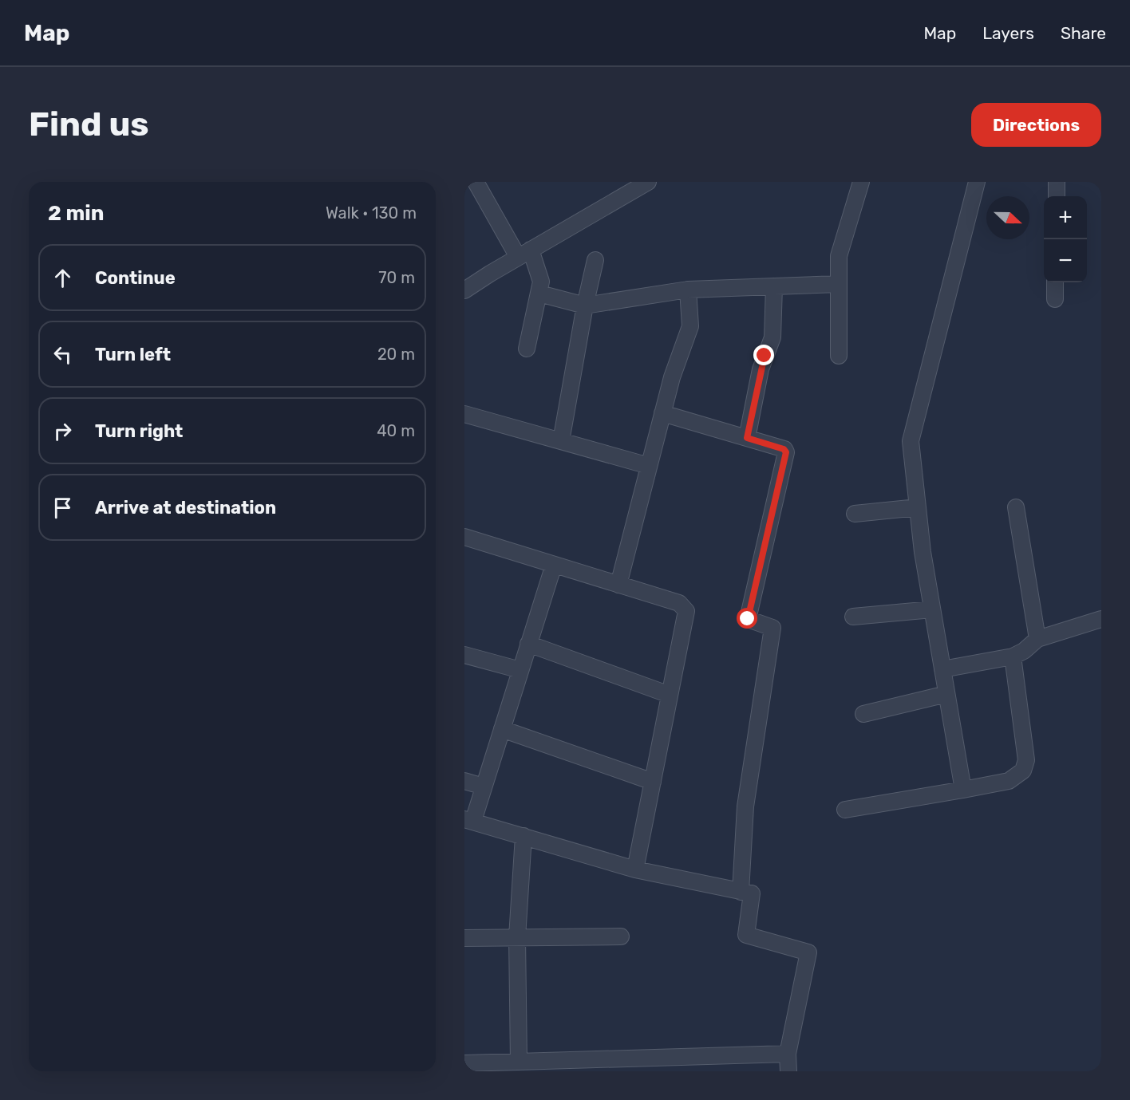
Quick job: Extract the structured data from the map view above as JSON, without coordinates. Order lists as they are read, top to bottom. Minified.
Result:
{"north":"right","page":{"header":"Map","nav":["Map","Layers","Share"],"buttons":"Directions","title":"Find us","heading":["2 min","Walk · 130 m"],"map_buttons":["+","−"],"list":[["Continue","70 m"],["Turn left","20 m"],["Turn right","40 m"],"Arrive at destination"]}}
